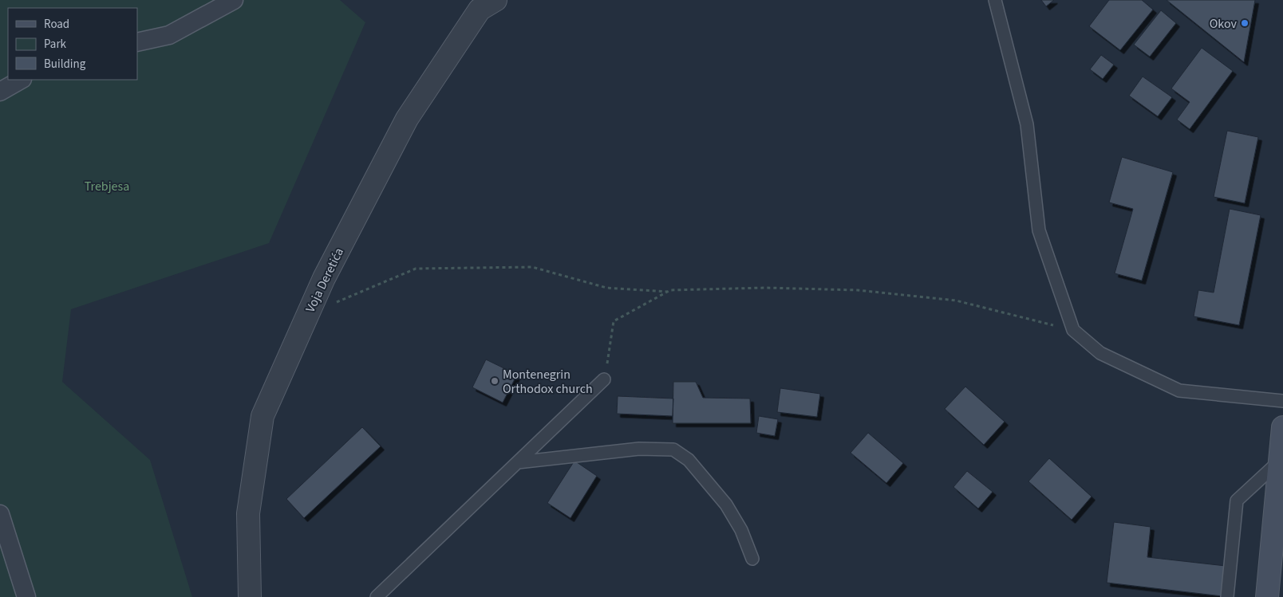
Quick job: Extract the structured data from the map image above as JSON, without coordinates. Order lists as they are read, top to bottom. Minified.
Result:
{"streets":{"street":["Voja Deretića"]},"parks":["Trebjesa"],"places":["Okov","Montenegrin Orthodox church"],"legend":["Road","Park","Building"]}
